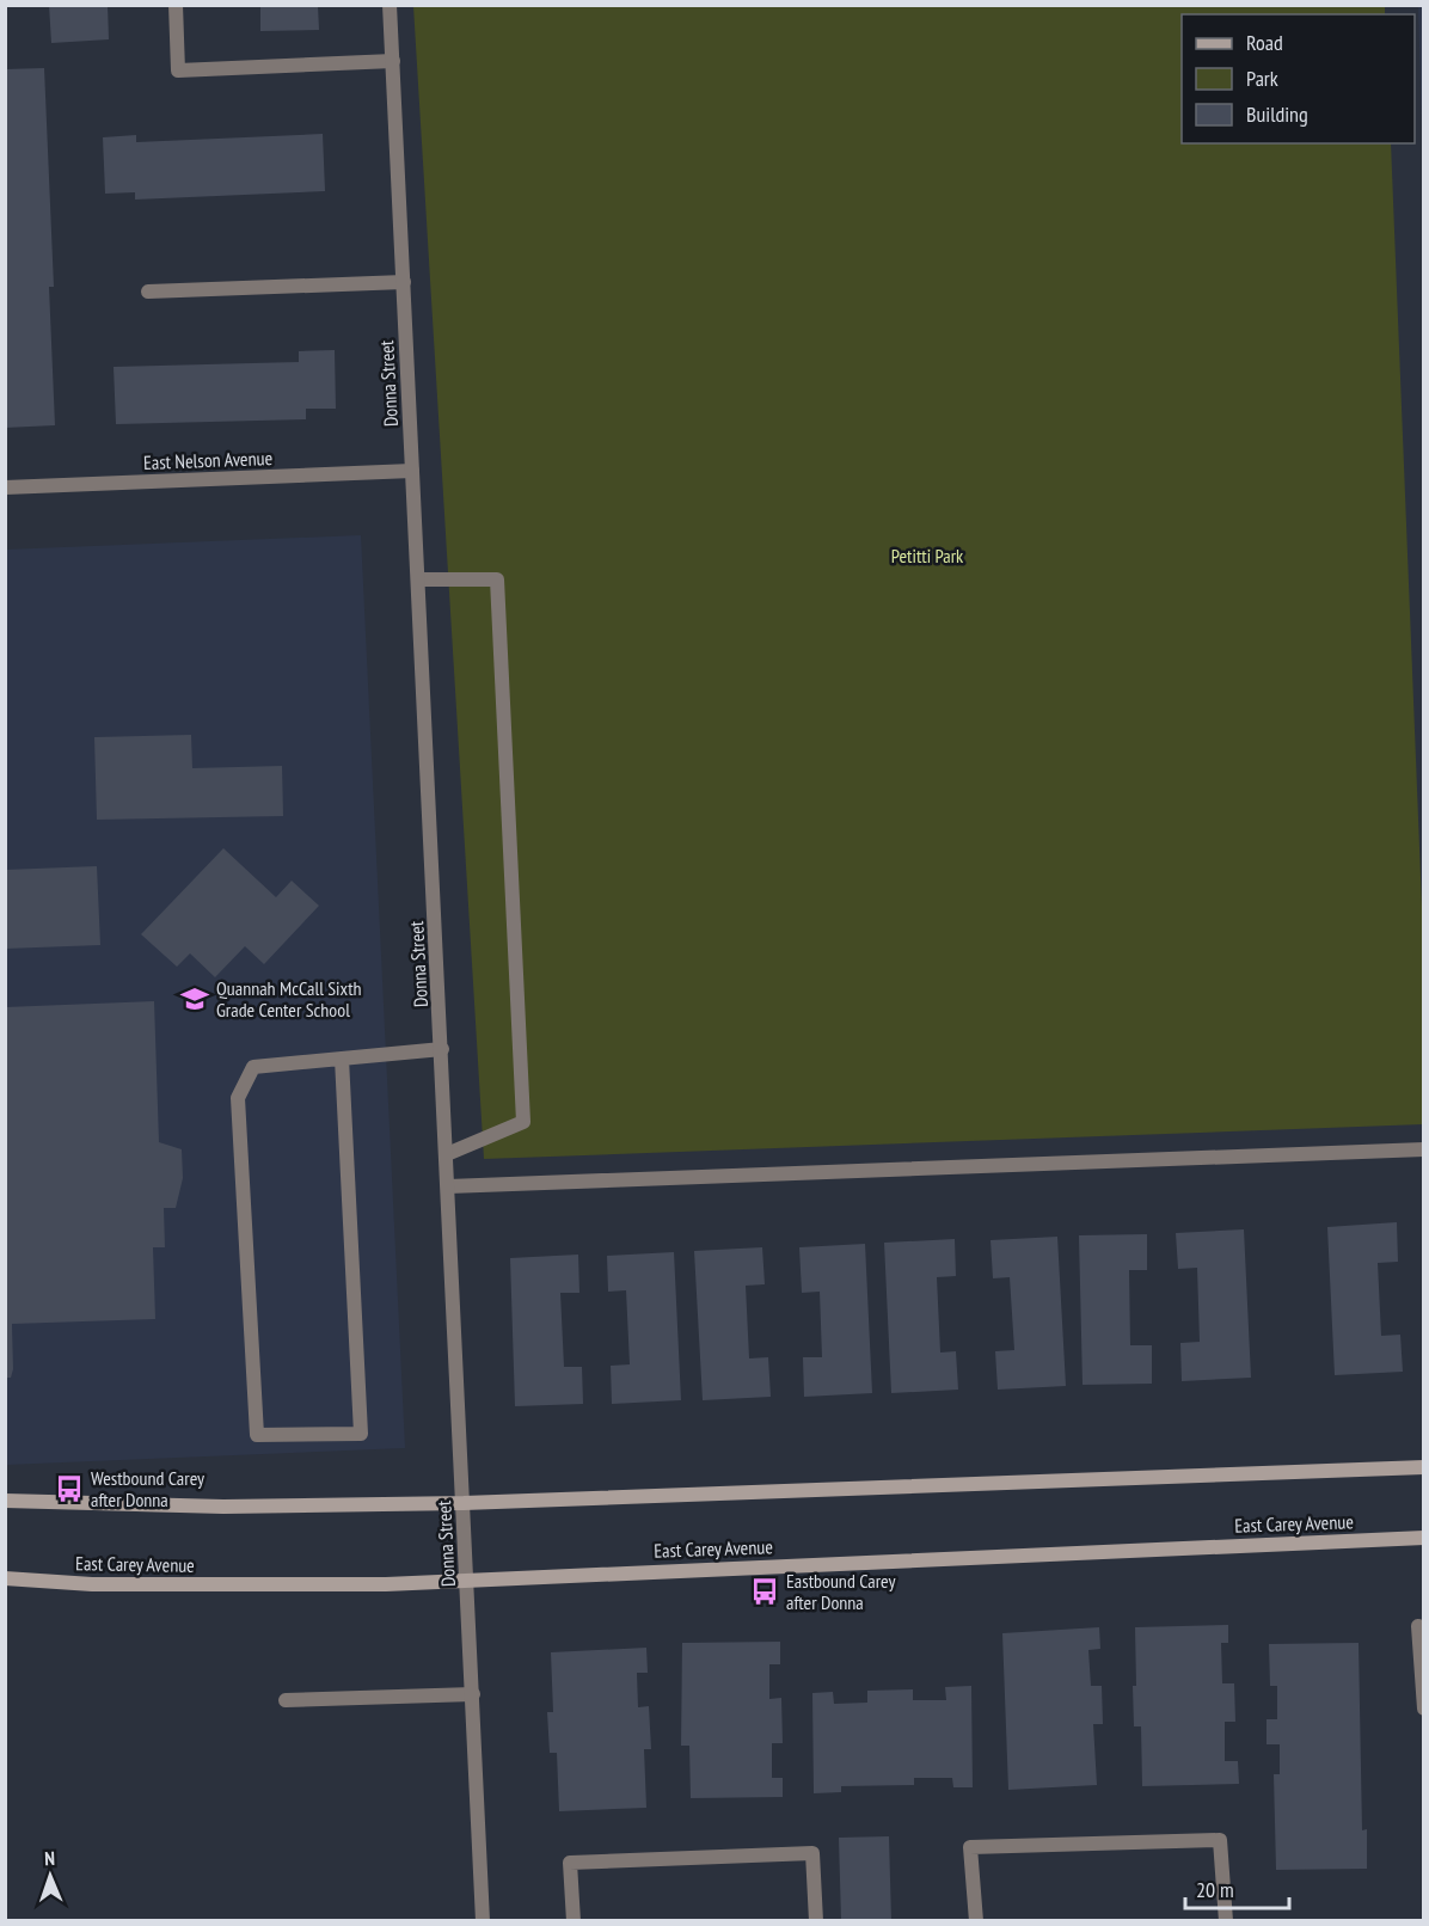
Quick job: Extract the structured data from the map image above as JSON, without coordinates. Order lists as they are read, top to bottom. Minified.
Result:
{"streets":{"main road":["East Carey Avenue"],"street":["Donna Street","East Nelson Avenue"]},"crossings":[["Donna Street","East Nelson Avenue"],["Donna Street","East Carey Avenue"]],"parks":["Petitti Park"],"places":{"school or university":["Quannah McCall Sixth Grade Center School"],"bus stop":["Westbound Carey after Donna","Eastbound Carey after Donna"]},"legend":["Road","Park","Building"],"scale_bar":"20 m","north":"top"}
